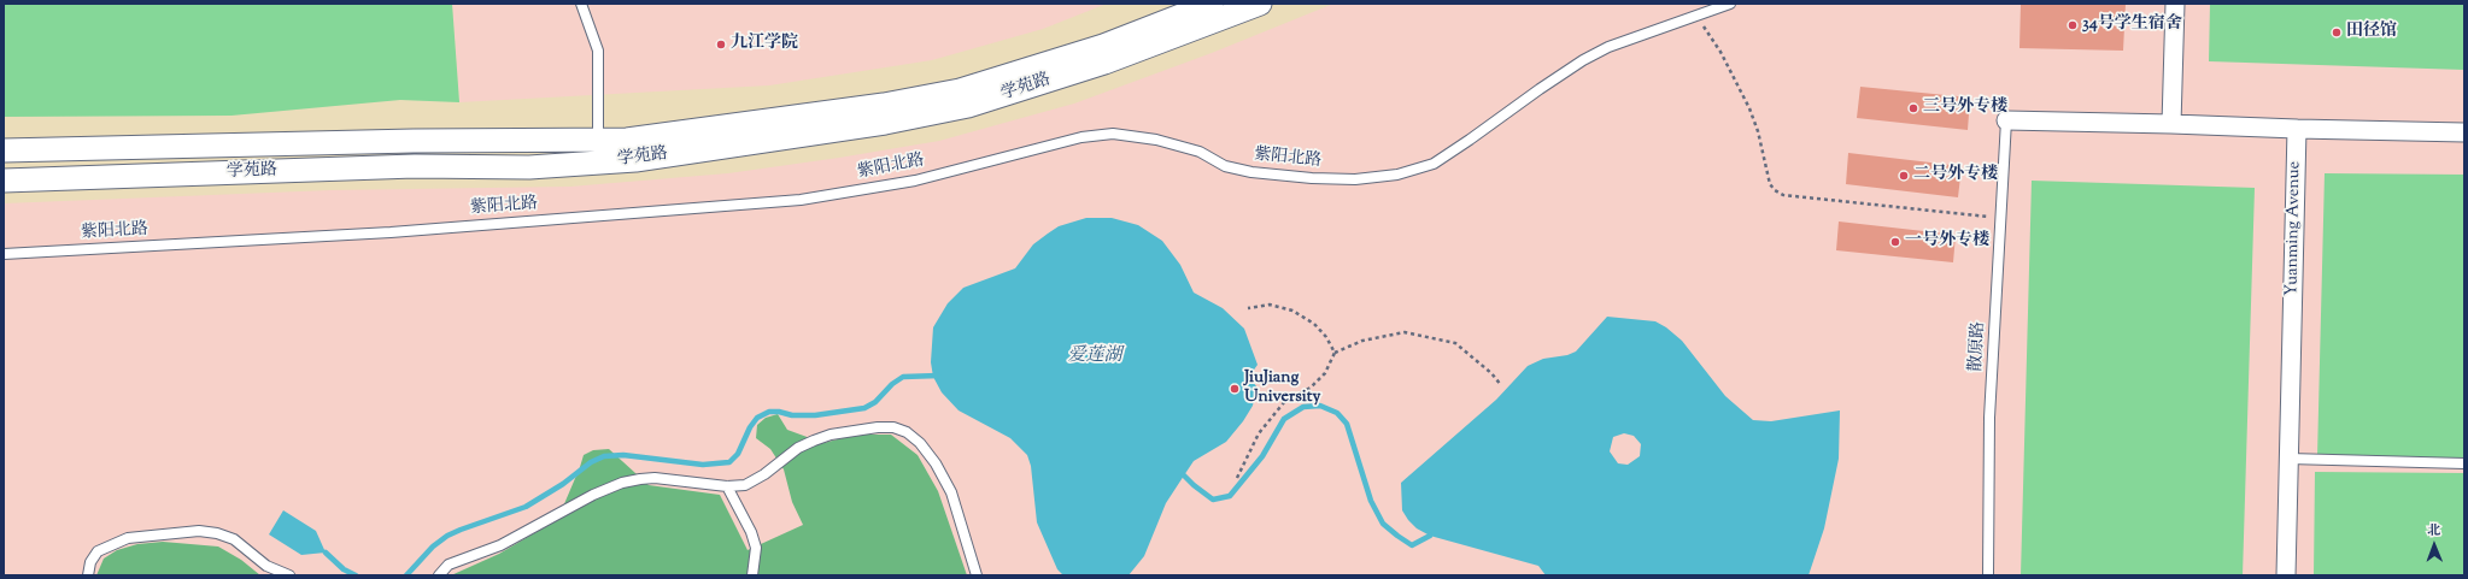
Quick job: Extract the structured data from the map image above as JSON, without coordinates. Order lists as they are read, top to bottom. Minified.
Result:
{"streets":{"street":["学苑路","Yuanming Avenue"],"lane":["紫阳北路","散原路"]},"water":["爱莲湖"],"places":["34号学生宿舍","田径馆","九江学院","三号外专楼","二号外专楼","一号外专楼","JiuJiang University"],"north":"top"}
